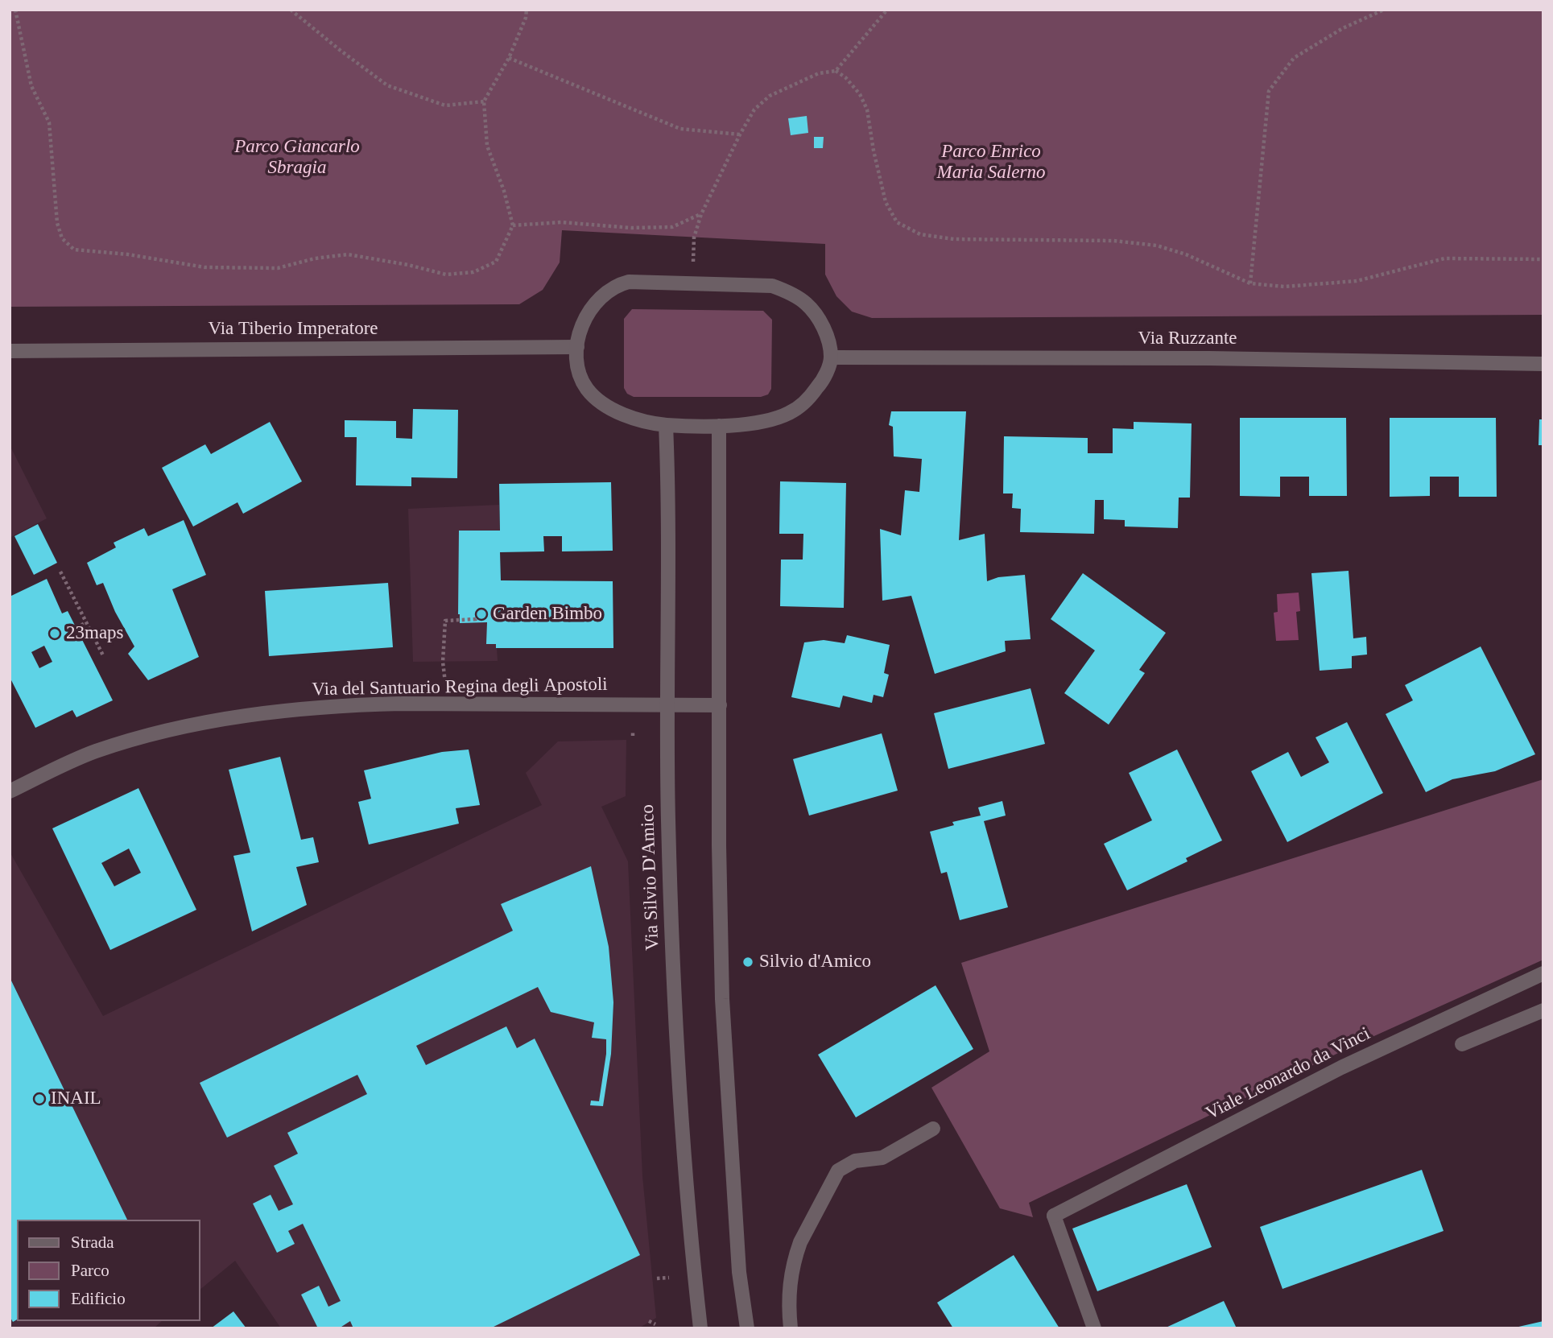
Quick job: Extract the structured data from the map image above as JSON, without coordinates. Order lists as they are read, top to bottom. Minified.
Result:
{"streets":{"street":["Via Tiberio Imperatore","Via Ruzzante","Via del Santuario Regina degli Apostoli","Via Silvio D'Amico","Viale Leonardo da Vinci"]},"crossings":[["Via del Santuario Regina degli Apostoli","Via Silvio D'Amico"]],"parks":["Parco Giancarlo Sbragia","Parco Enrico Maria Salerno"],"places":["Garden Bimbo","23maps","Silvio d'Amico","INAIL"],"legend":["Strada","Parco","Edificio"]}
